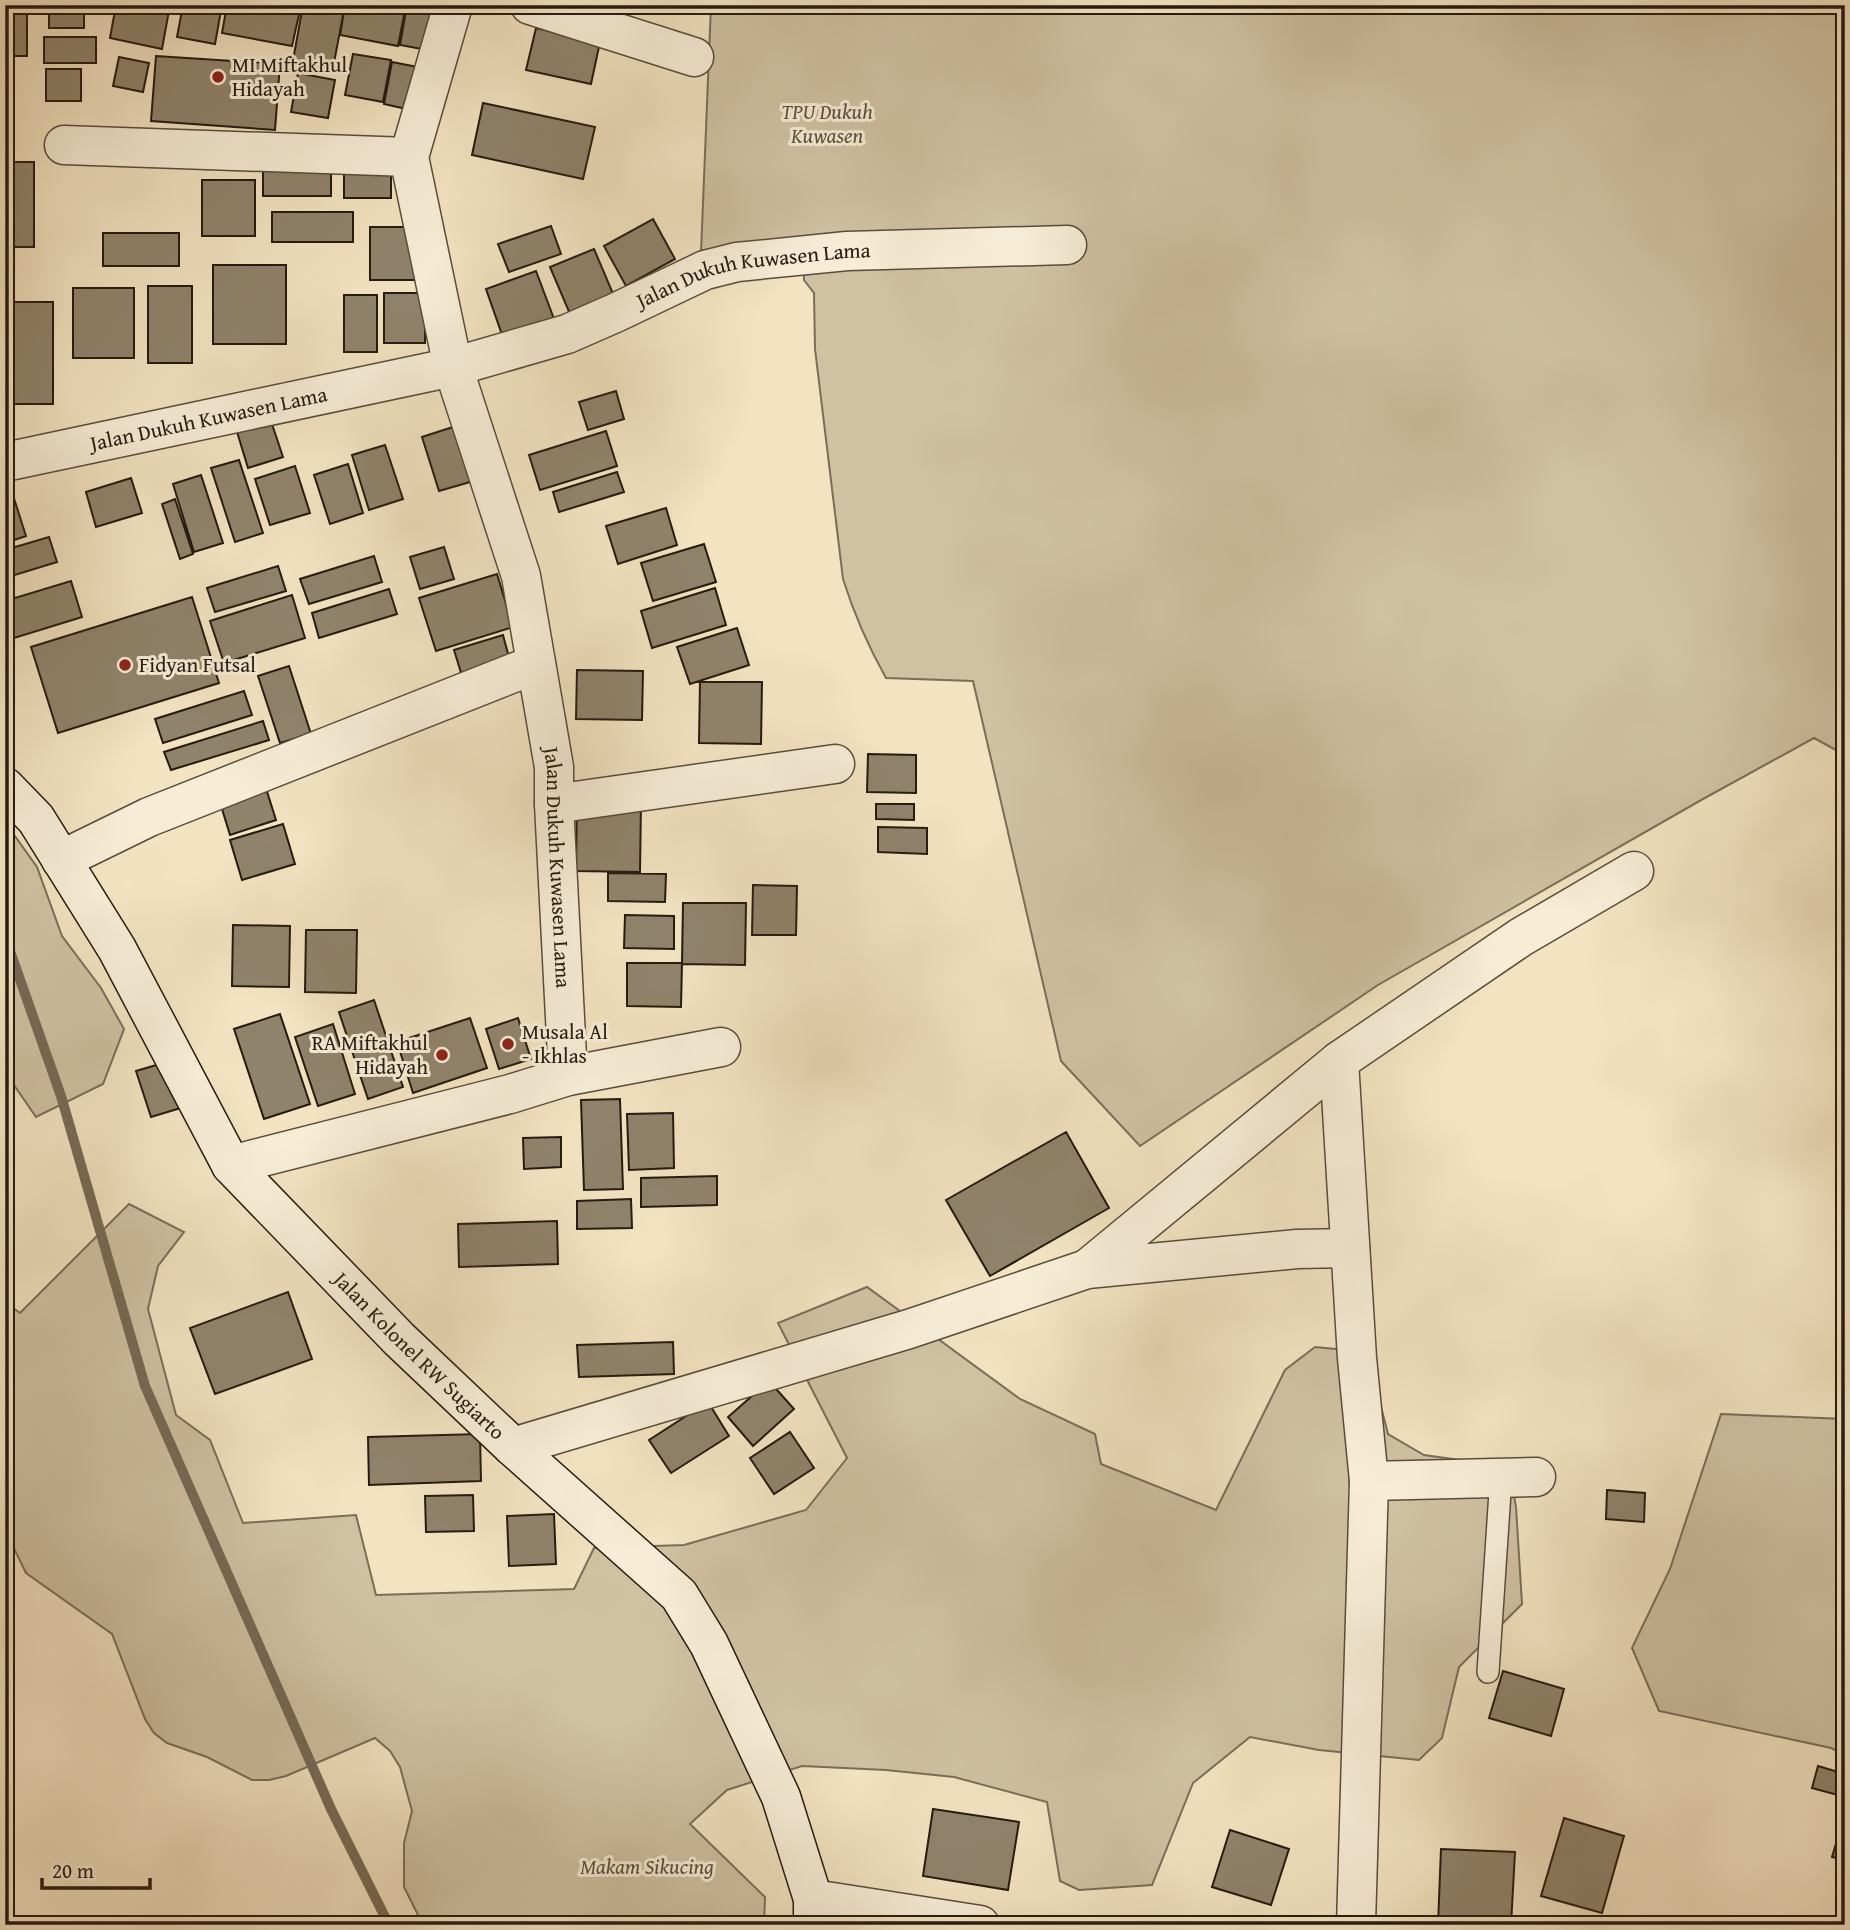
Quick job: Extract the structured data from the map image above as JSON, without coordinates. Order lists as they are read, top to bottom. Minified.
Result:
{"streets":{"street":["Jalan Dukuh Kuwasen Lama","Jalan Kolonel RW Sugiarto"]},"parks":["TPU Dukuh Kuwasen","Makam Sikucing"],"places":["MI Miftakhul Hidayah","Fidyan Futsal","Musala Al - Ikhlas","RA Miftakhul Hidayah"],"scale_bar":"20 m"}
